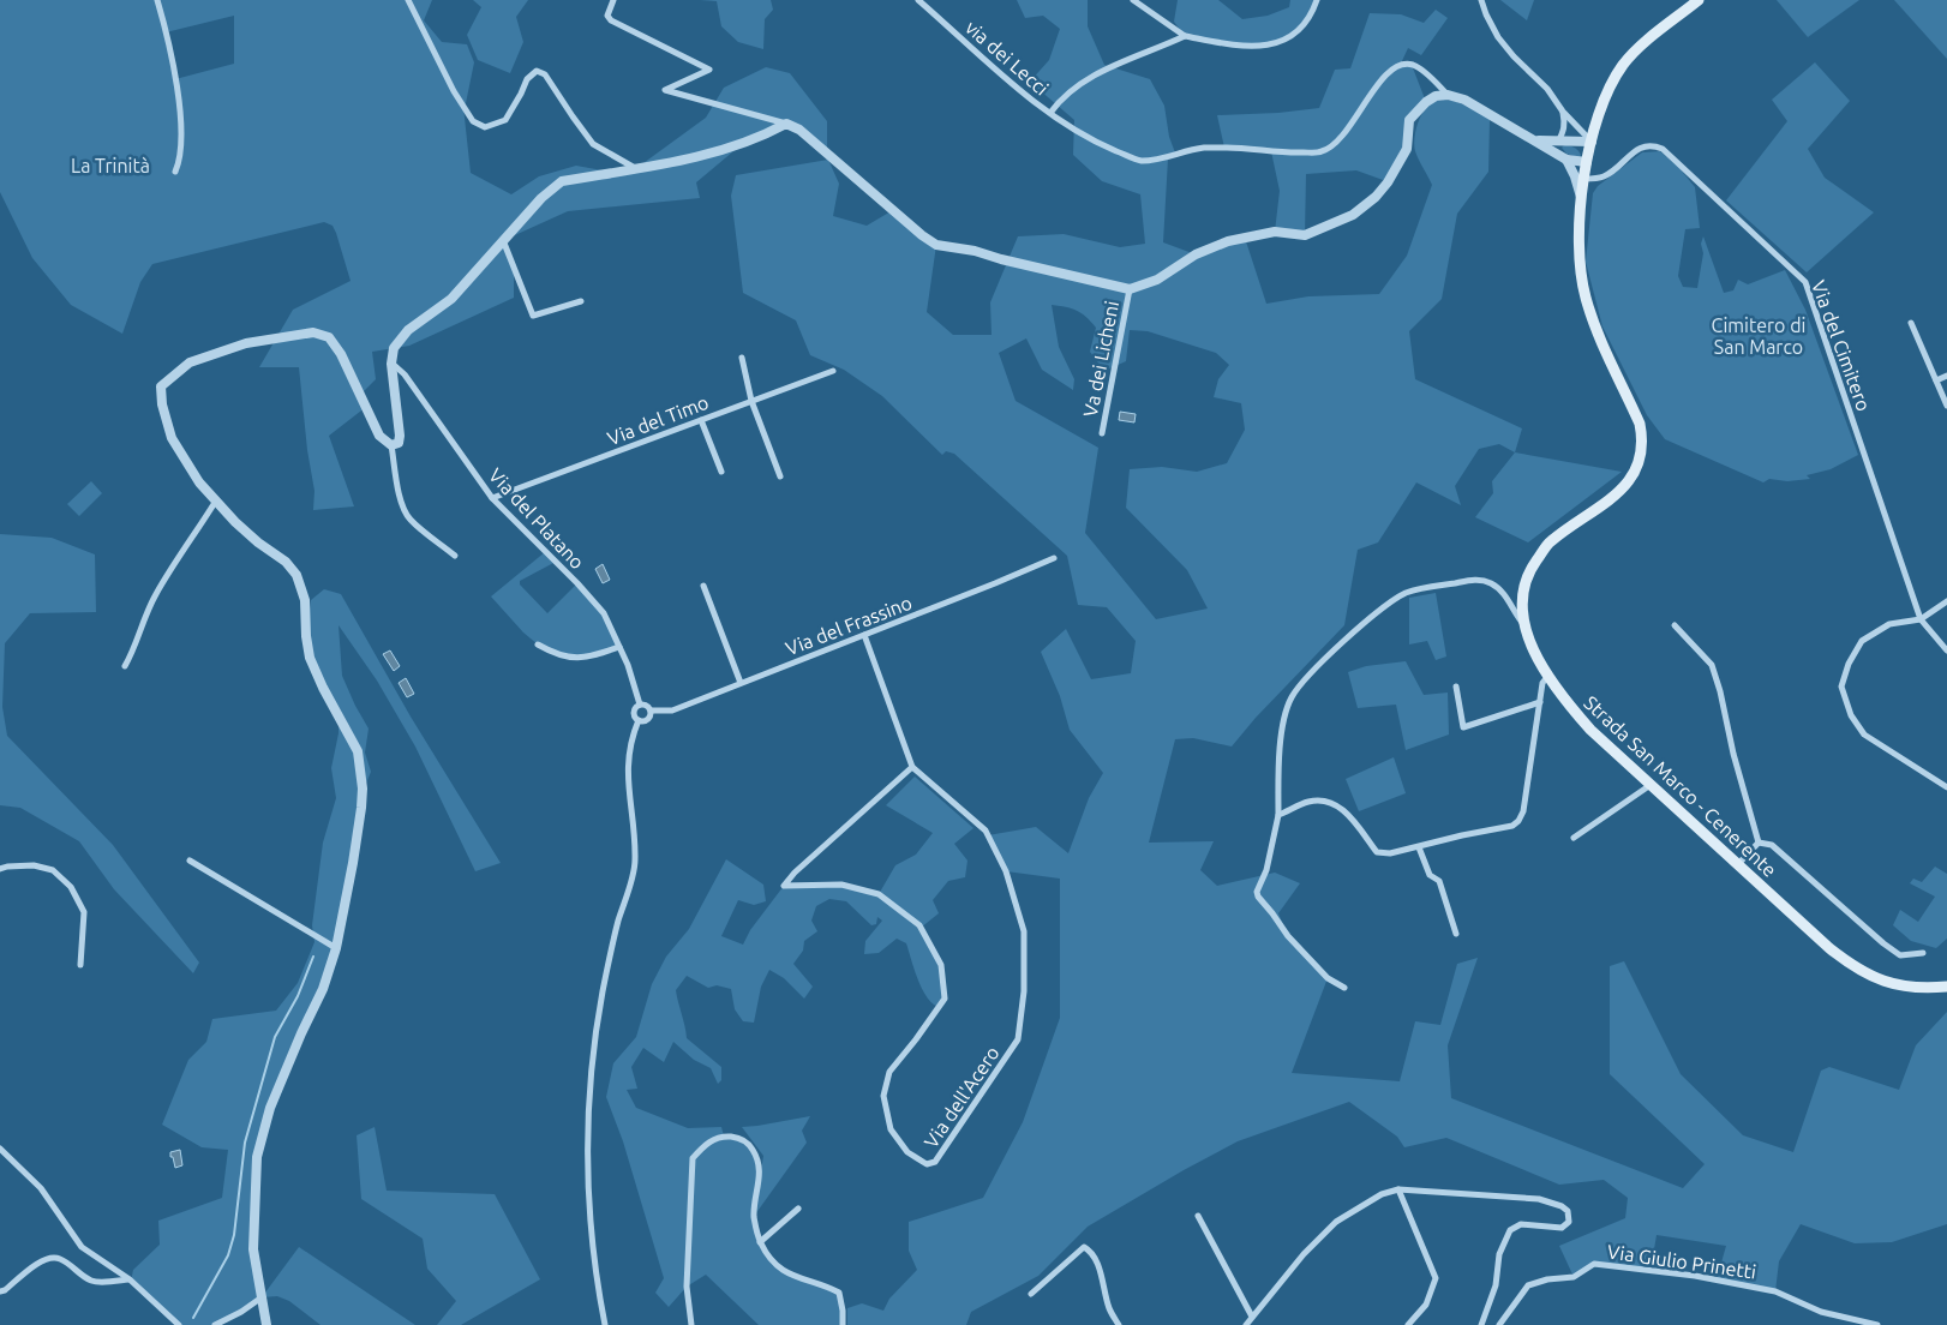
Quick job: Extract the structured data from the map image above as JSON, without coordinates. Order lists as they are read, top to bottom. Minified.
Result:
{"streets":{"main road":["Strada San Marco - Cenerente"],"street":["via dei Lecci","Via del Cimitero","Va dei Licheni","Via del Timo","Via del Platano","Via del Frassino","Via dell'Acero","Via Giulio Prinetti"]},"crossings":[["Via del Cimitero","Strada San Marco - Cenerente"],["Via del Timo","Via del Platano"],["Via del Platano","Via del Frassino"],["Via del Frassino","Via dell'Acero"]],"parks":["La Trinità","Cimitero di San Marco"]}
